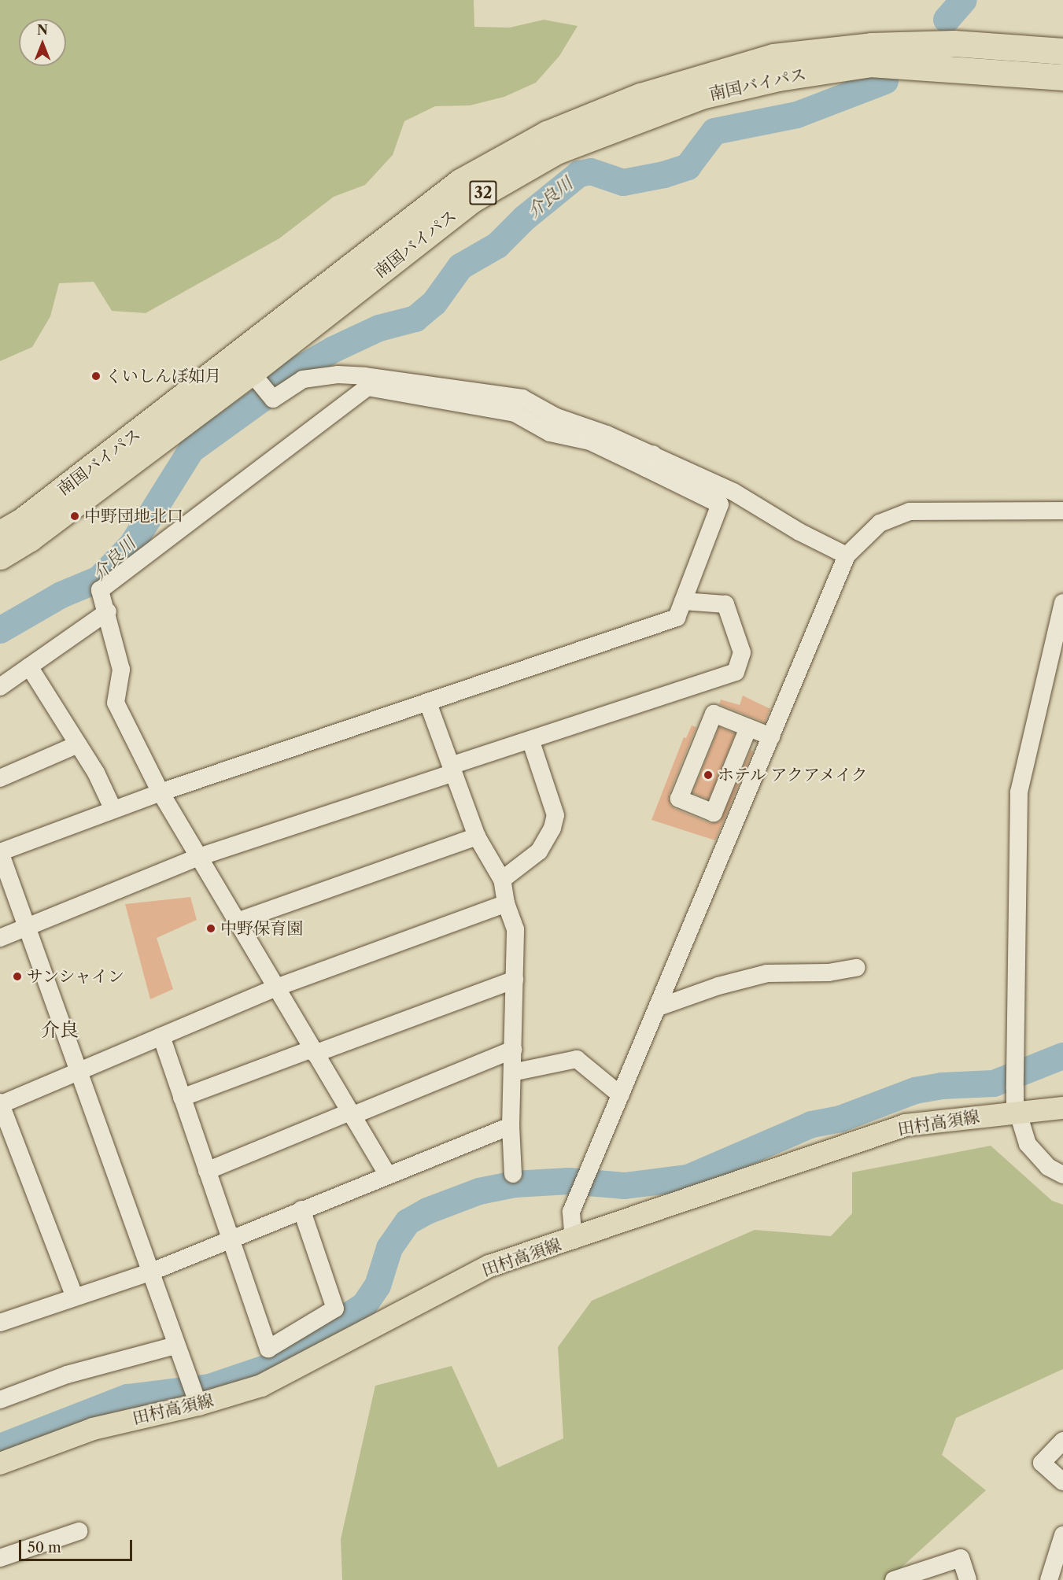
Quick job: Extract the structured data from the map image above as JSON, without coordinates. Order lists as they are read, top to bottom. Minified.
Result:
{"streets":{"highway":["南国バイパス","32"],"main road":["田村高須線"]},"districts":["介良"],"water":["介良川"],"places":["くいしんぼ如月","中野団地北口","ホテル アクアメイク","中野保育園","サンシャイン"],"scale_bar":"50 m","north":"top"}
